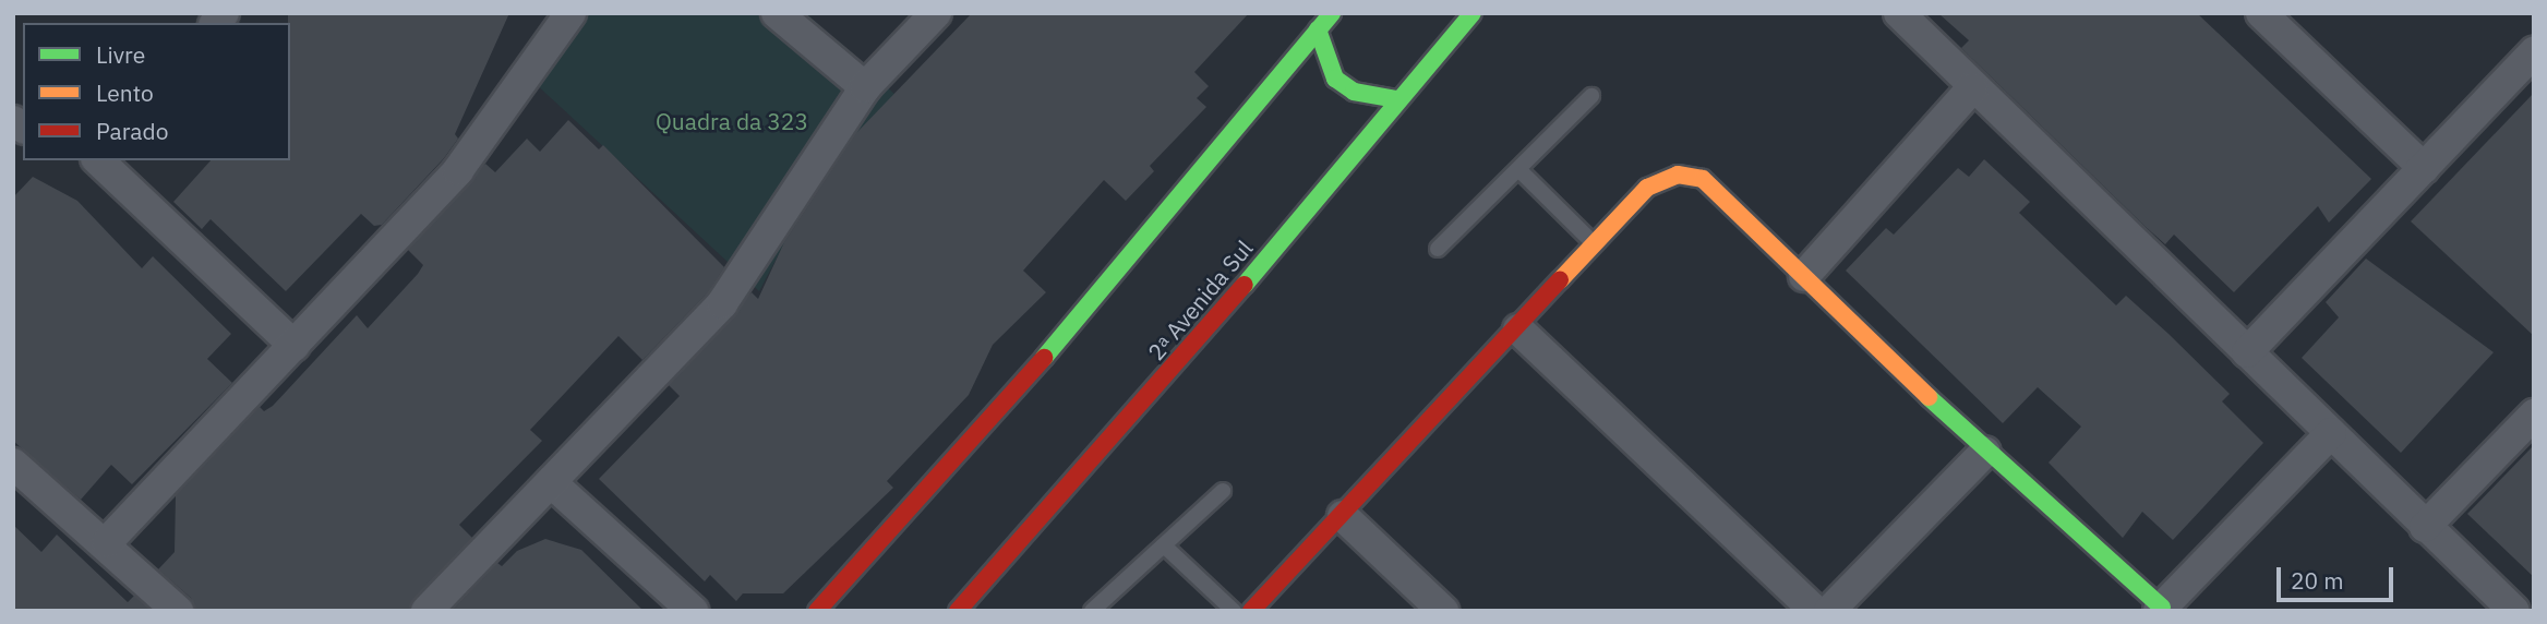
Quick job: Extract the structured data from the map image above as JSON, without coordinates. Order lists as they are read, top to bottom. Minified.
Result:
{"streets":{"street":["2ᵃ Avenida Sul"]},"parks":["Quadra da 323"],"legend":["Livre","Lento","Parado"],"scale_bar":"20 m"}
